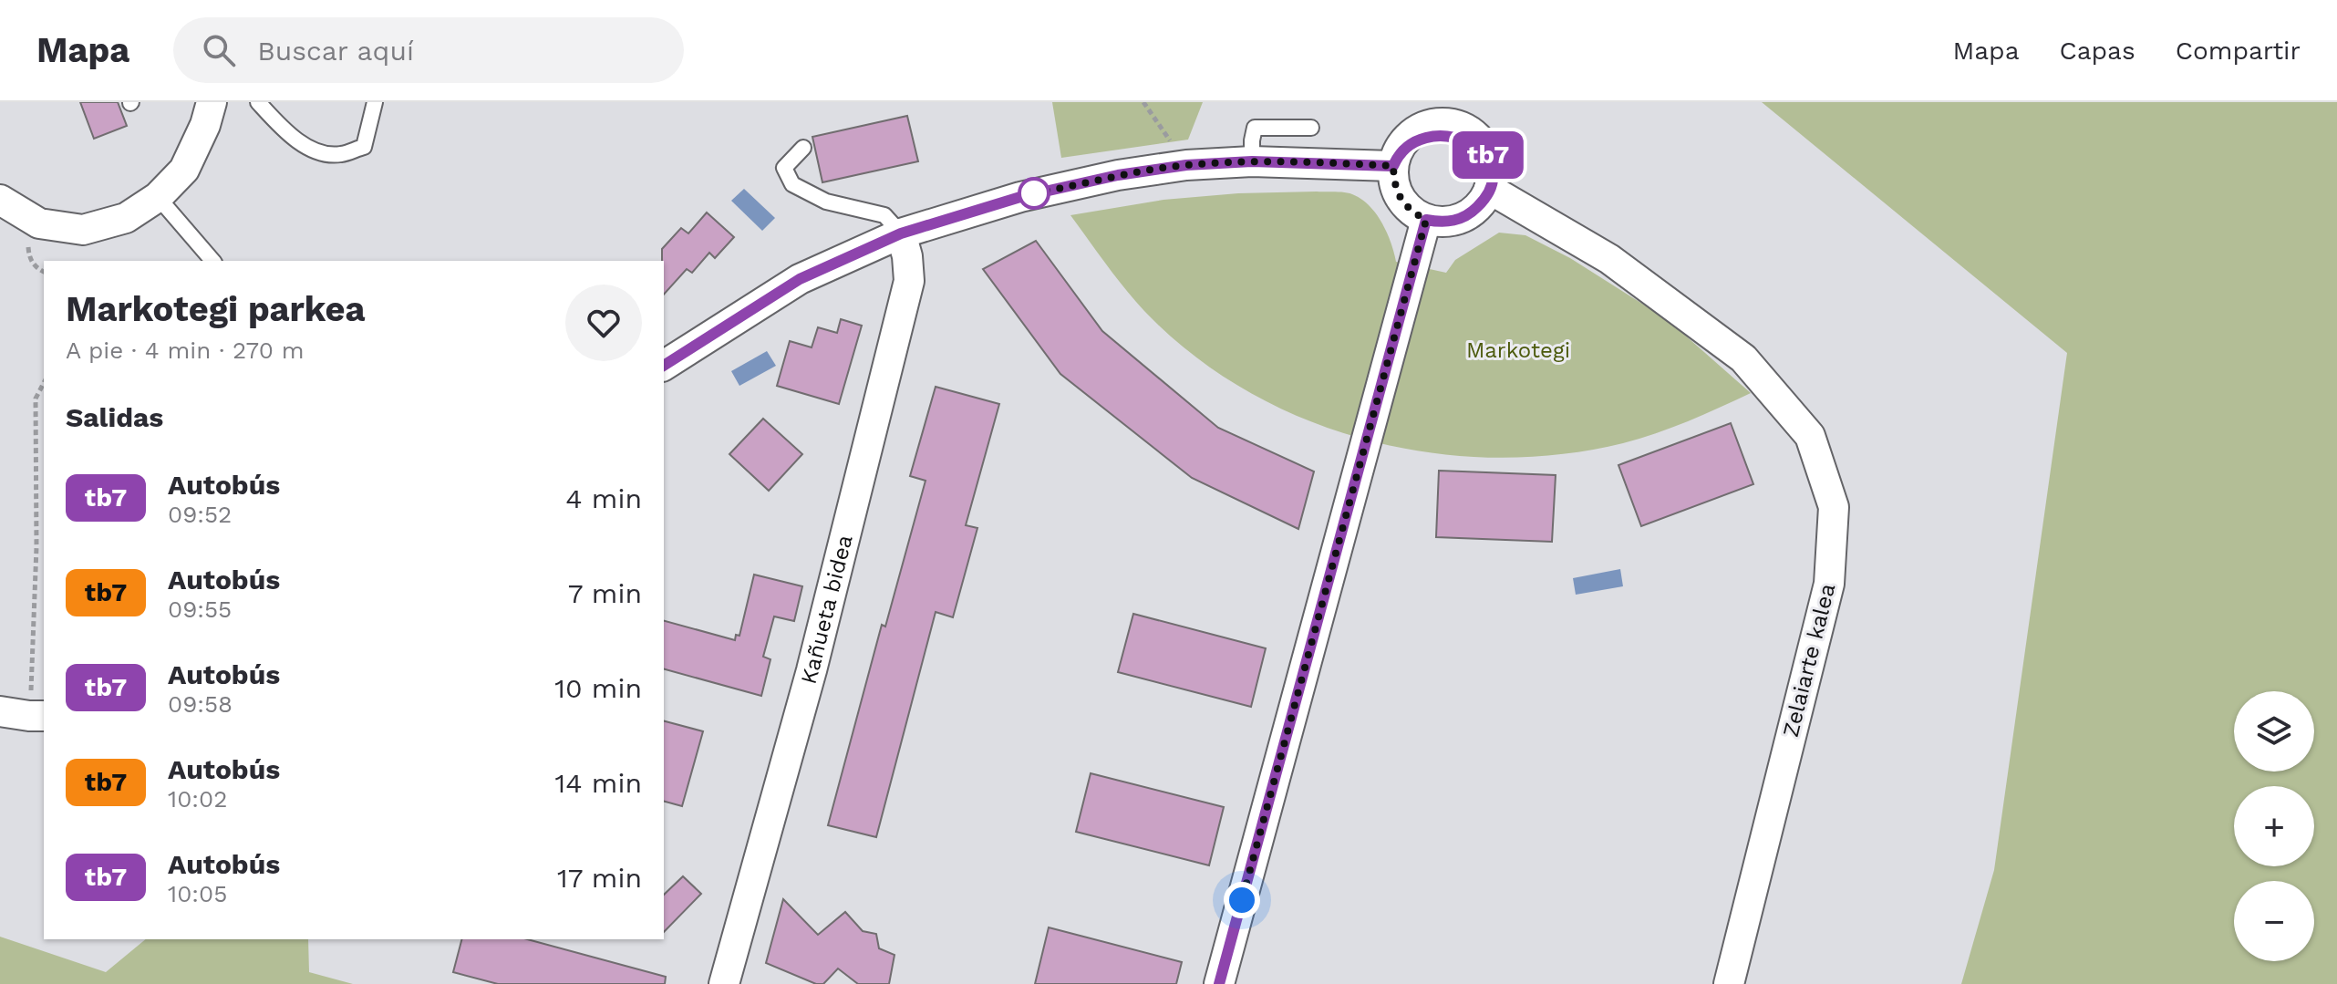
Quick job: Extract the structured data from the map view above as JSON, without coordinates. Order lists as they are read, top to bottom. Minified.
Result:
{"streets":{"street":["Kañueta bidea","Zelaiarte kalea"]},"parks":["Markotegi"],"lines":["bus line tb7"],"page":{"header":"Mapa","search":"Buscar aquí","nav":["Mapa","Capas","Compartir"],"on_map":"tb7","heading":[["Markotegi parkea","A pie · 4 min · 270 m"],"Salidas"],"list":[{"mark":"tb7","name":"Autobús","note":"09:52","value":"4 min"},{"mark":"tb7","name":"Autobús","note":"09:55","value":"7 min"},{"mark":"tb7","name":"Autobús","note":"09:58","value":"10 min"},{"mark":"tb7","name":"Autobús","note":"10:02","value":"14 min"},{"mark":"tb7","name":"Autobús","note":"10:05","value":"17 min"}],"map_buttons":["+","−"]}}
